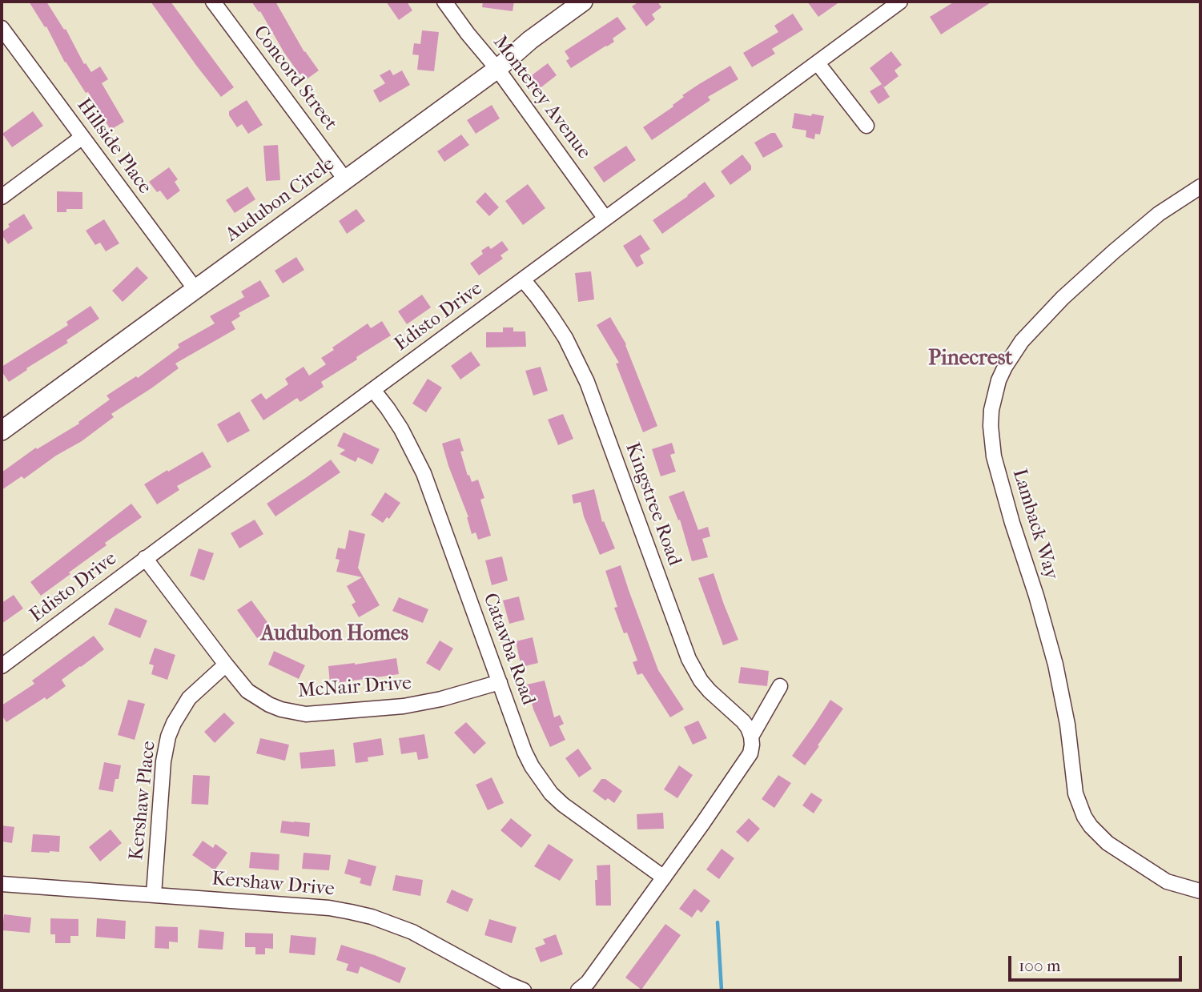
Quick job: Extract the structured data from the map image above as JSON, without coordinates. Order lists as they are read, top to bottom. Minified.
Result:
{"streets":{"street":["Concord Street","Monterey Avenue","Hillside Place","Audubon Circle","Edisto Drive","Kingstree Road","Lamback Way","Catawba Road","McNair Drive","Kershaw Place","Kershaw Drive"]},"crossings":[["Concord Street","Audubon Circle"],["Monterey Avenue","Audubon Circle"],["Monterey Avenue","Edisto Drive"],["Hillside Place","Audubon Circle"],["Edisto Drive","Kingstree Road"],["Edisto Drive","Catawba Road"],["Edisto Drive","McNair Drive"],["Catawba Road","McNair Drive"],["McNair Drive","Kershaw Place"],["Kershaw Place","Kershaw Drive"]],"districts":["Pinecrest","Audubon Homes"],"scale_bar":"100 m"}
